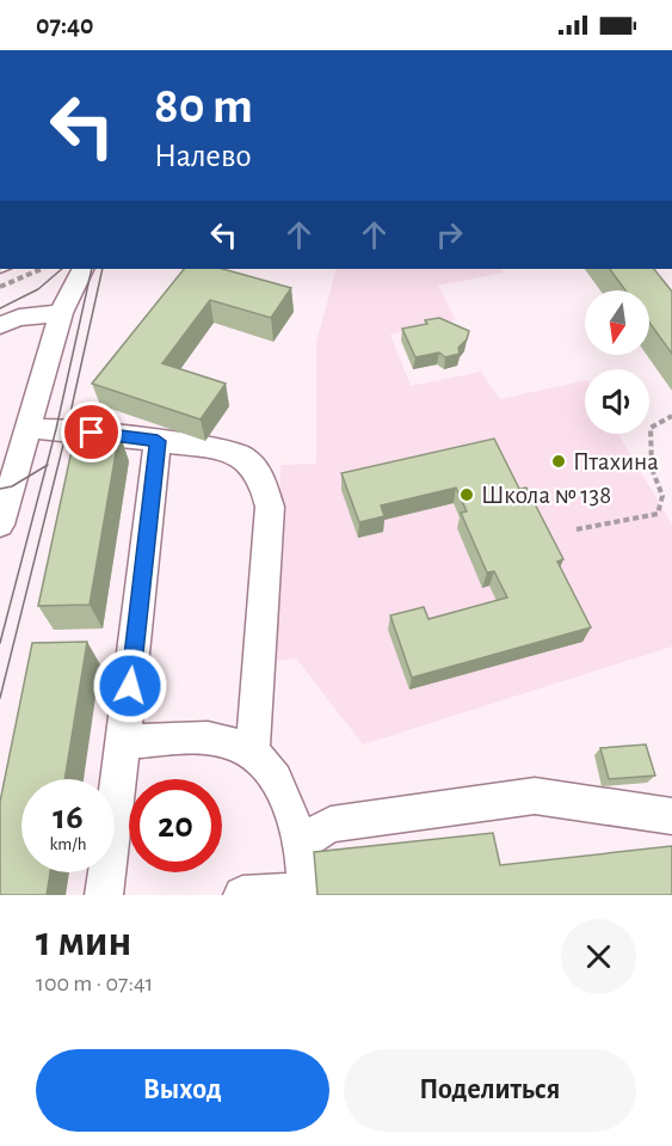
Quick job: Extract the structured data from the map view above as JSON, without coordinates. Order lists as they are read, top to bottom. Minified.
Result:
{"places":["Птахина","Школа № 138"],"north":"bottom","page":{"status":"07:40","turn":["80 m","Налево"],"speed":"16 km/h","limit":"20","heading":["1 мин","100 m · 07:41"],"buttons":["Выход","Поделиться"]}}
